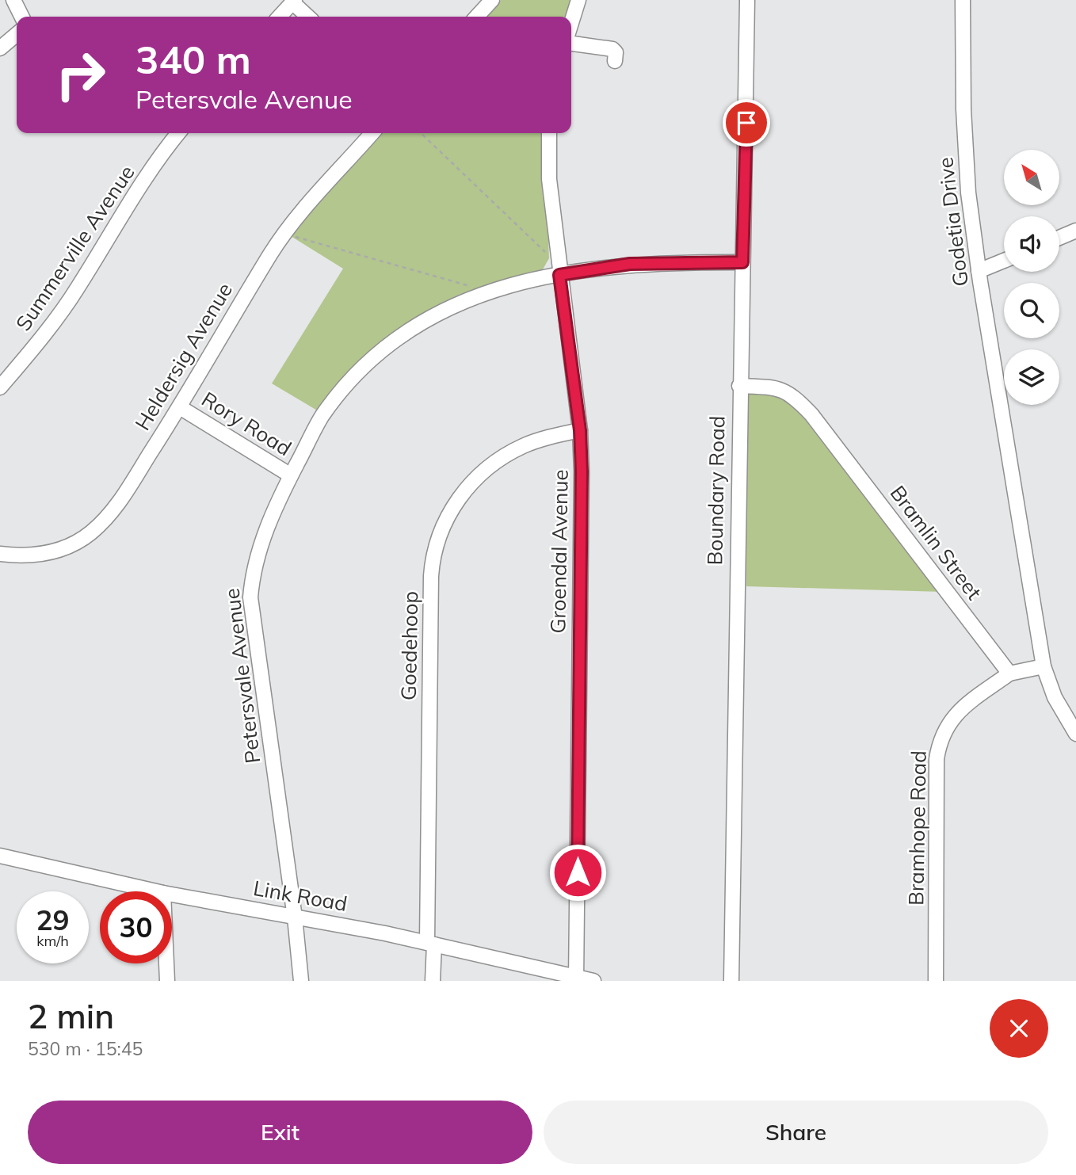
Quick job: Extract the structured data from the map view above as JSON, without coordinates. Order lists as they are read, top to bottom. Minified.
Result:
{"streets":{"street":["Godetia Drive","Summerville Avenue","Heldersig Avenue","Rory Road","Boundary Road","Bramlin Street","Groendal Avenue","Goedehoop","Petersvale Avenue","Bramhope Road","Link Road"]},"crossings":[["Heldersig Avenue","Rory Road"],["Rory Road","Petersvale Avenue"],["Boundary Road","Bramlin Street"],["Boundary Road","Petersvale Avenue"],["Bramlin Street","Bramhope Road"],["Groendal Avenue","Goedehoop"],["Groendal Avenue","Petersvale Avenue"],["Groendal Avenue","Link Road"],["Goedehoop","Link Road"],["Petersvale Avenue","Link Road"]],"north":"top left","page":{"turn":["340 m","Petersvale Avenue"],"speed":"29 km/h","limit":"30","heading":["2 min","530 m · 15:45"],"buttons":["Exit","Share"]}}
